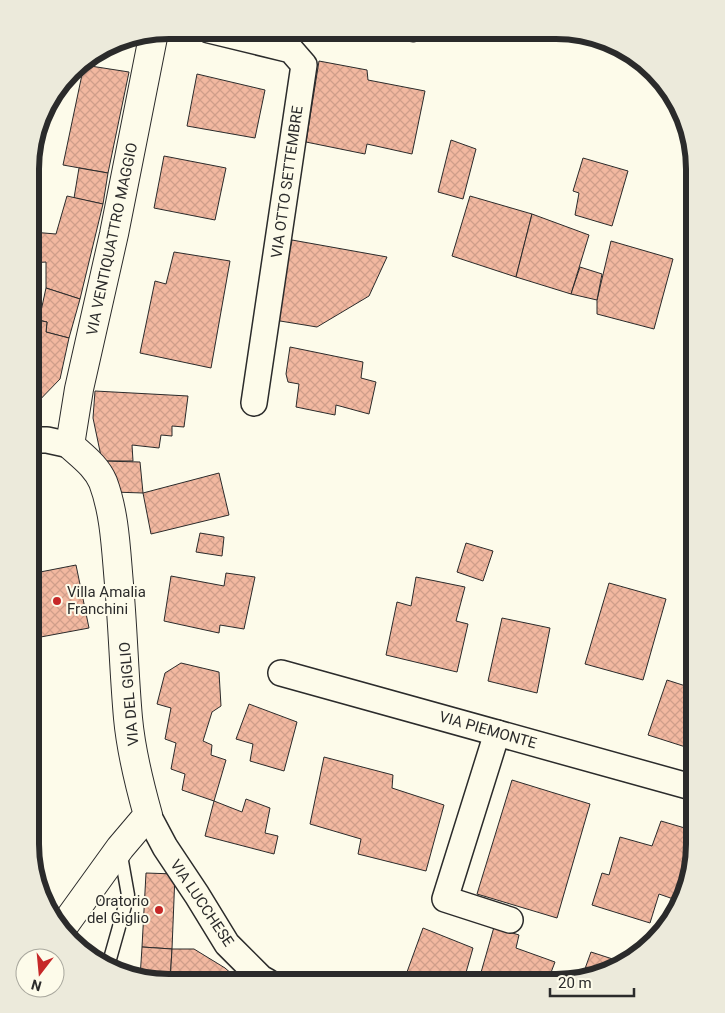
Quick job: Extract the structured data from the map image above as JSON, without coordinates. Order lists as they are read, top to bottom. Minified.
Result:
{"streets":{"street":["VIA OTTO SETTEMBRE","VIA VENTIQUATTRO MAGGIO","VIA DEL GIGLIO","VIA PIEMONTE","VIA LUCCHESE"]},"crossings":[["VIA VENTIQUATTRO MAGGIO","VIA DEL GIGLIO"],["VIA DEL GIGLIO","VIA LUCCHESE"]],"places":["Villa Amalia Franchini","Oratorio del Giglio"],"scale_bar":"20 m","north":"bottom"}
